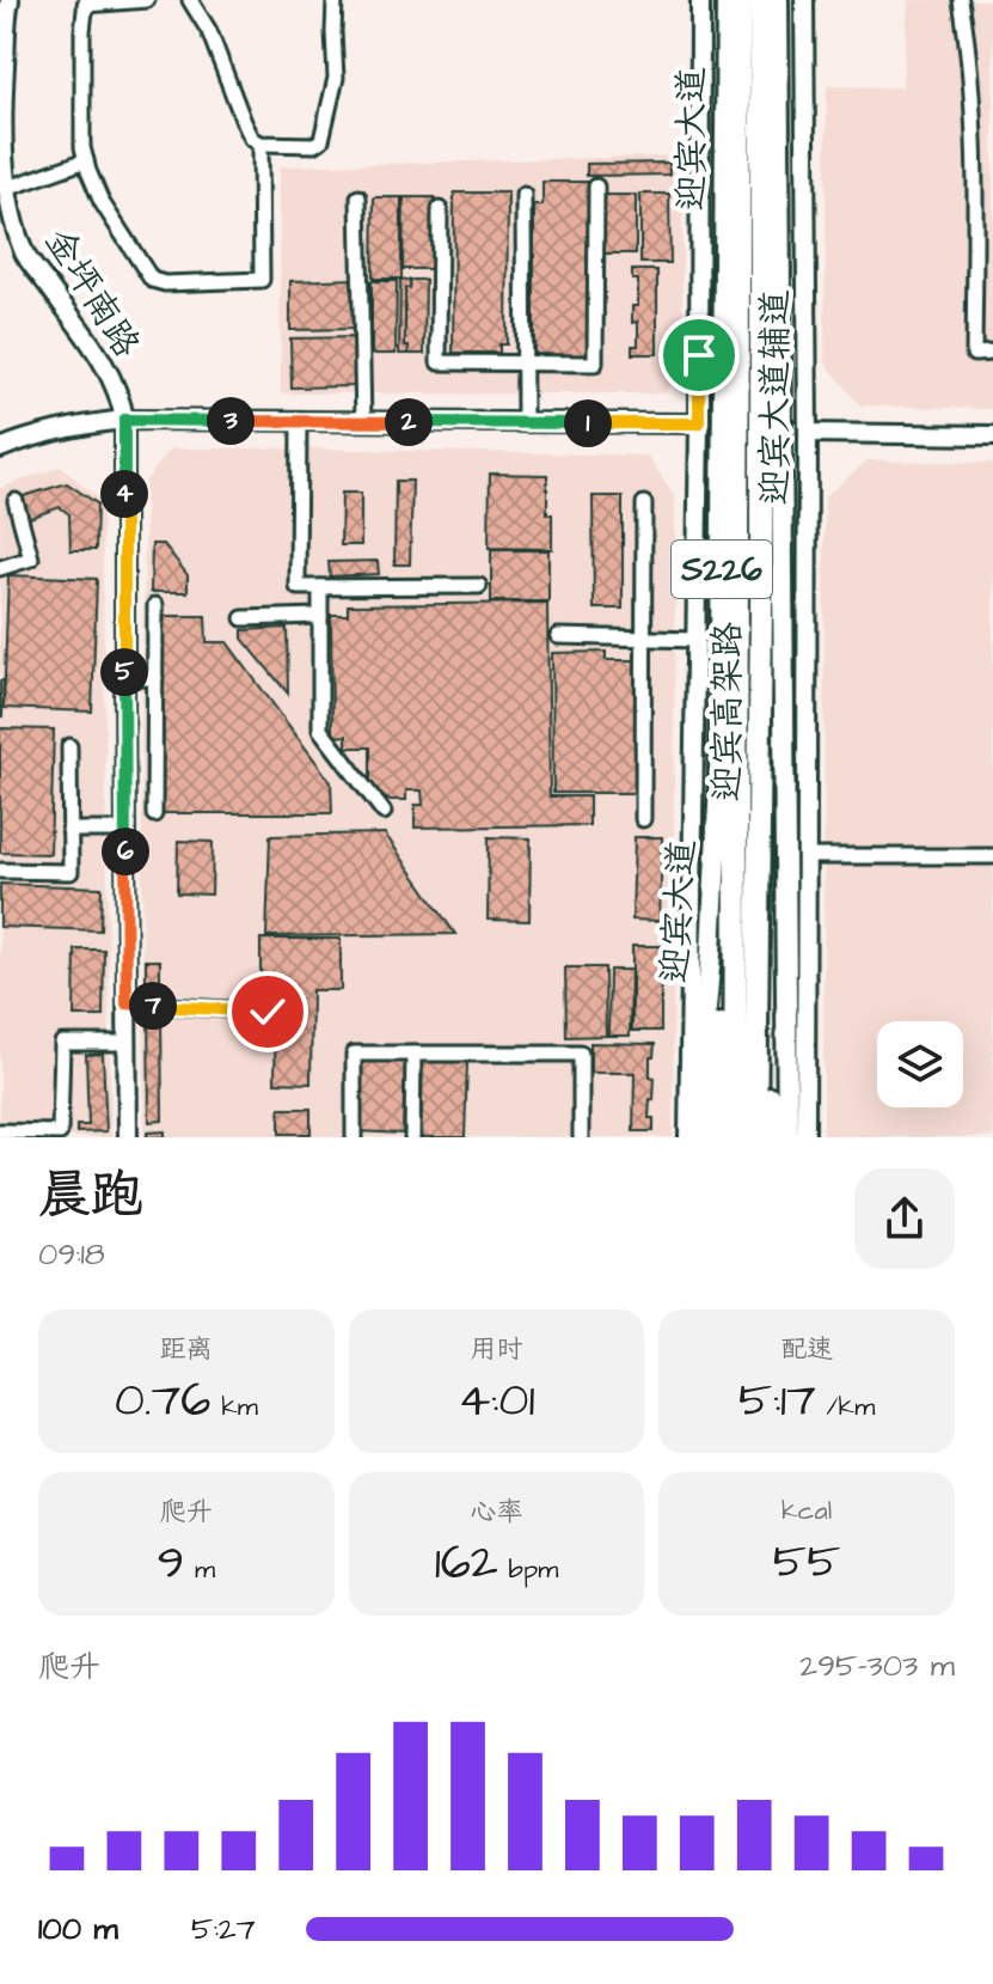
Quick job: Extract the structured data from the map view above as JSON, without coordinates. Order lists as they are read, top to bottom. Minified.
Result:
{"streets":{"highway":["迎宾高架路"],"main road":["迎宾大道","S226"],"street":["金坪南路","迎宾大道辅道"]},"page":{"pins":["3","2","1","4","5","6","7"],"heading":["晨跑","09:18"],"stats":[["距离","0.76 km"],["用时","4:01"],["配速","5:17 /km"],["爬升","9 m"],["心率","162 bpm"],["kcal","55"]],"chart":["爬升","295–303 m"],"list":[{"name":"100 m","note":"5:27"}]}}
